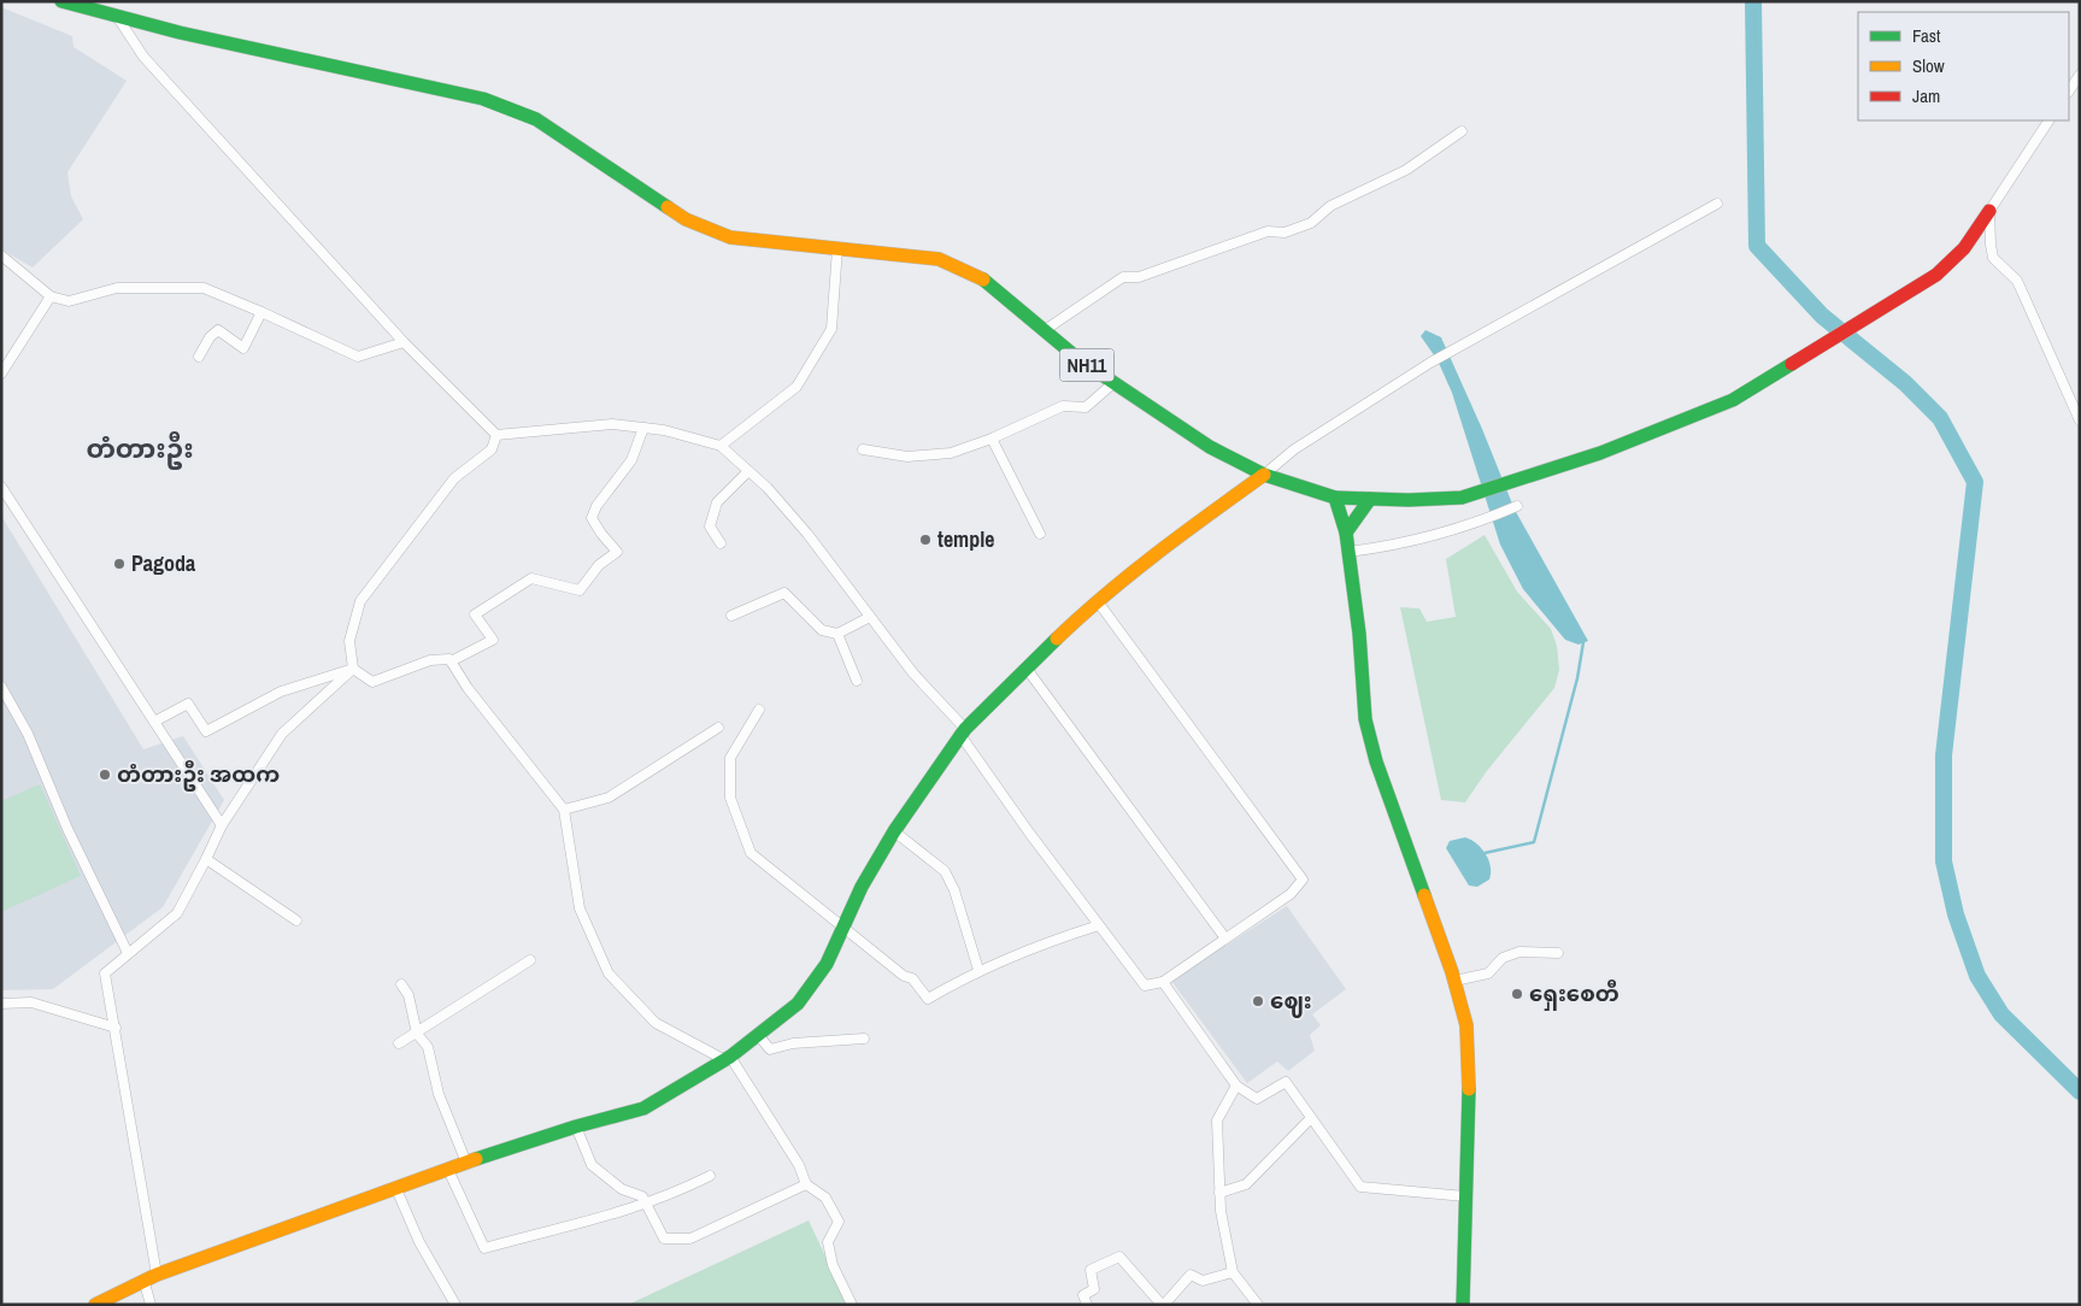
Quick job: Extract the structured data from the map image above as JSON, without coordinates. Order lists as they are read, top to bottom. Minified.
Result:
{"streets":{"main road":["NH11"]},"districts":["တံတားဦး"],"places":["temple","Pagoda","တံတားဦး အထက","ရှေးစေတီ","ဈေး"],"legend":["Fast","Slow","Jam"]}
